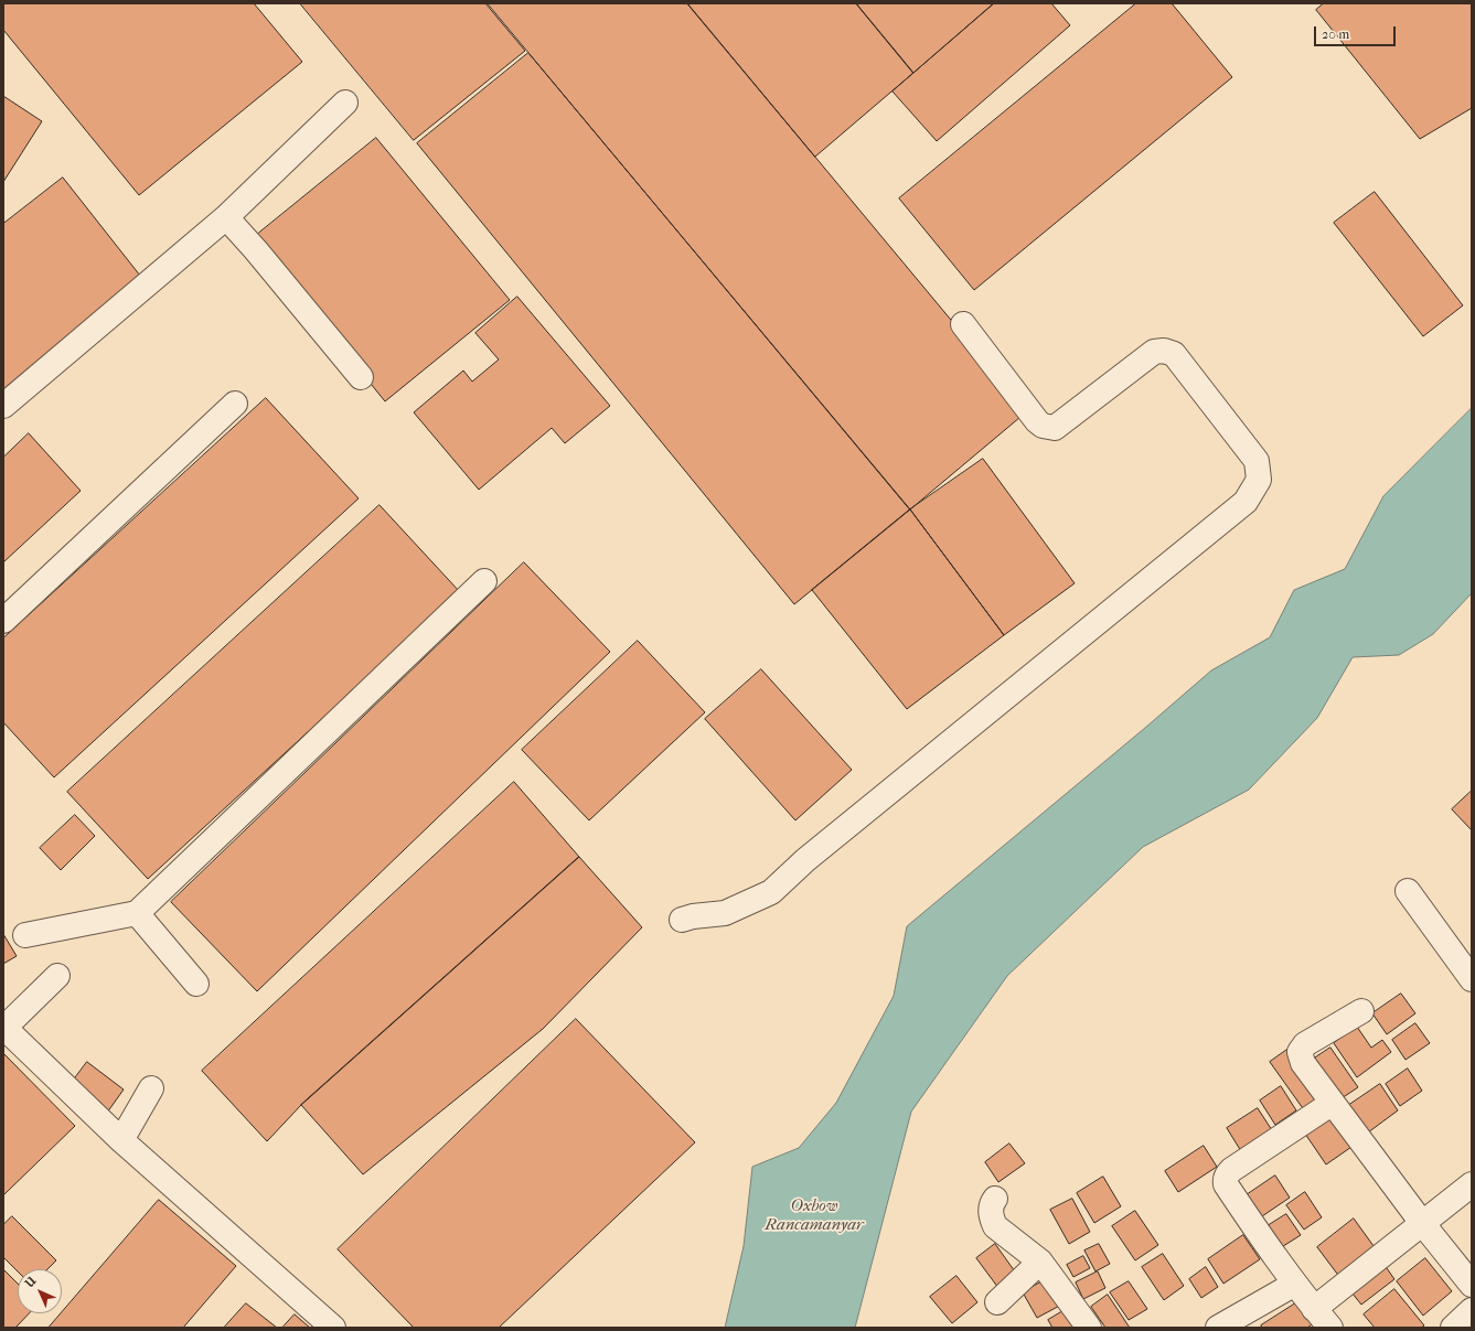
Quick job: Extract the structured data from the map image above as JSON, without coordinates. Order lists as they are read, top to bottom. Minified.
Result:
{"water":["Oxbow Rancamanyar"],"scale_bar":"20 m","north":"top left"}
